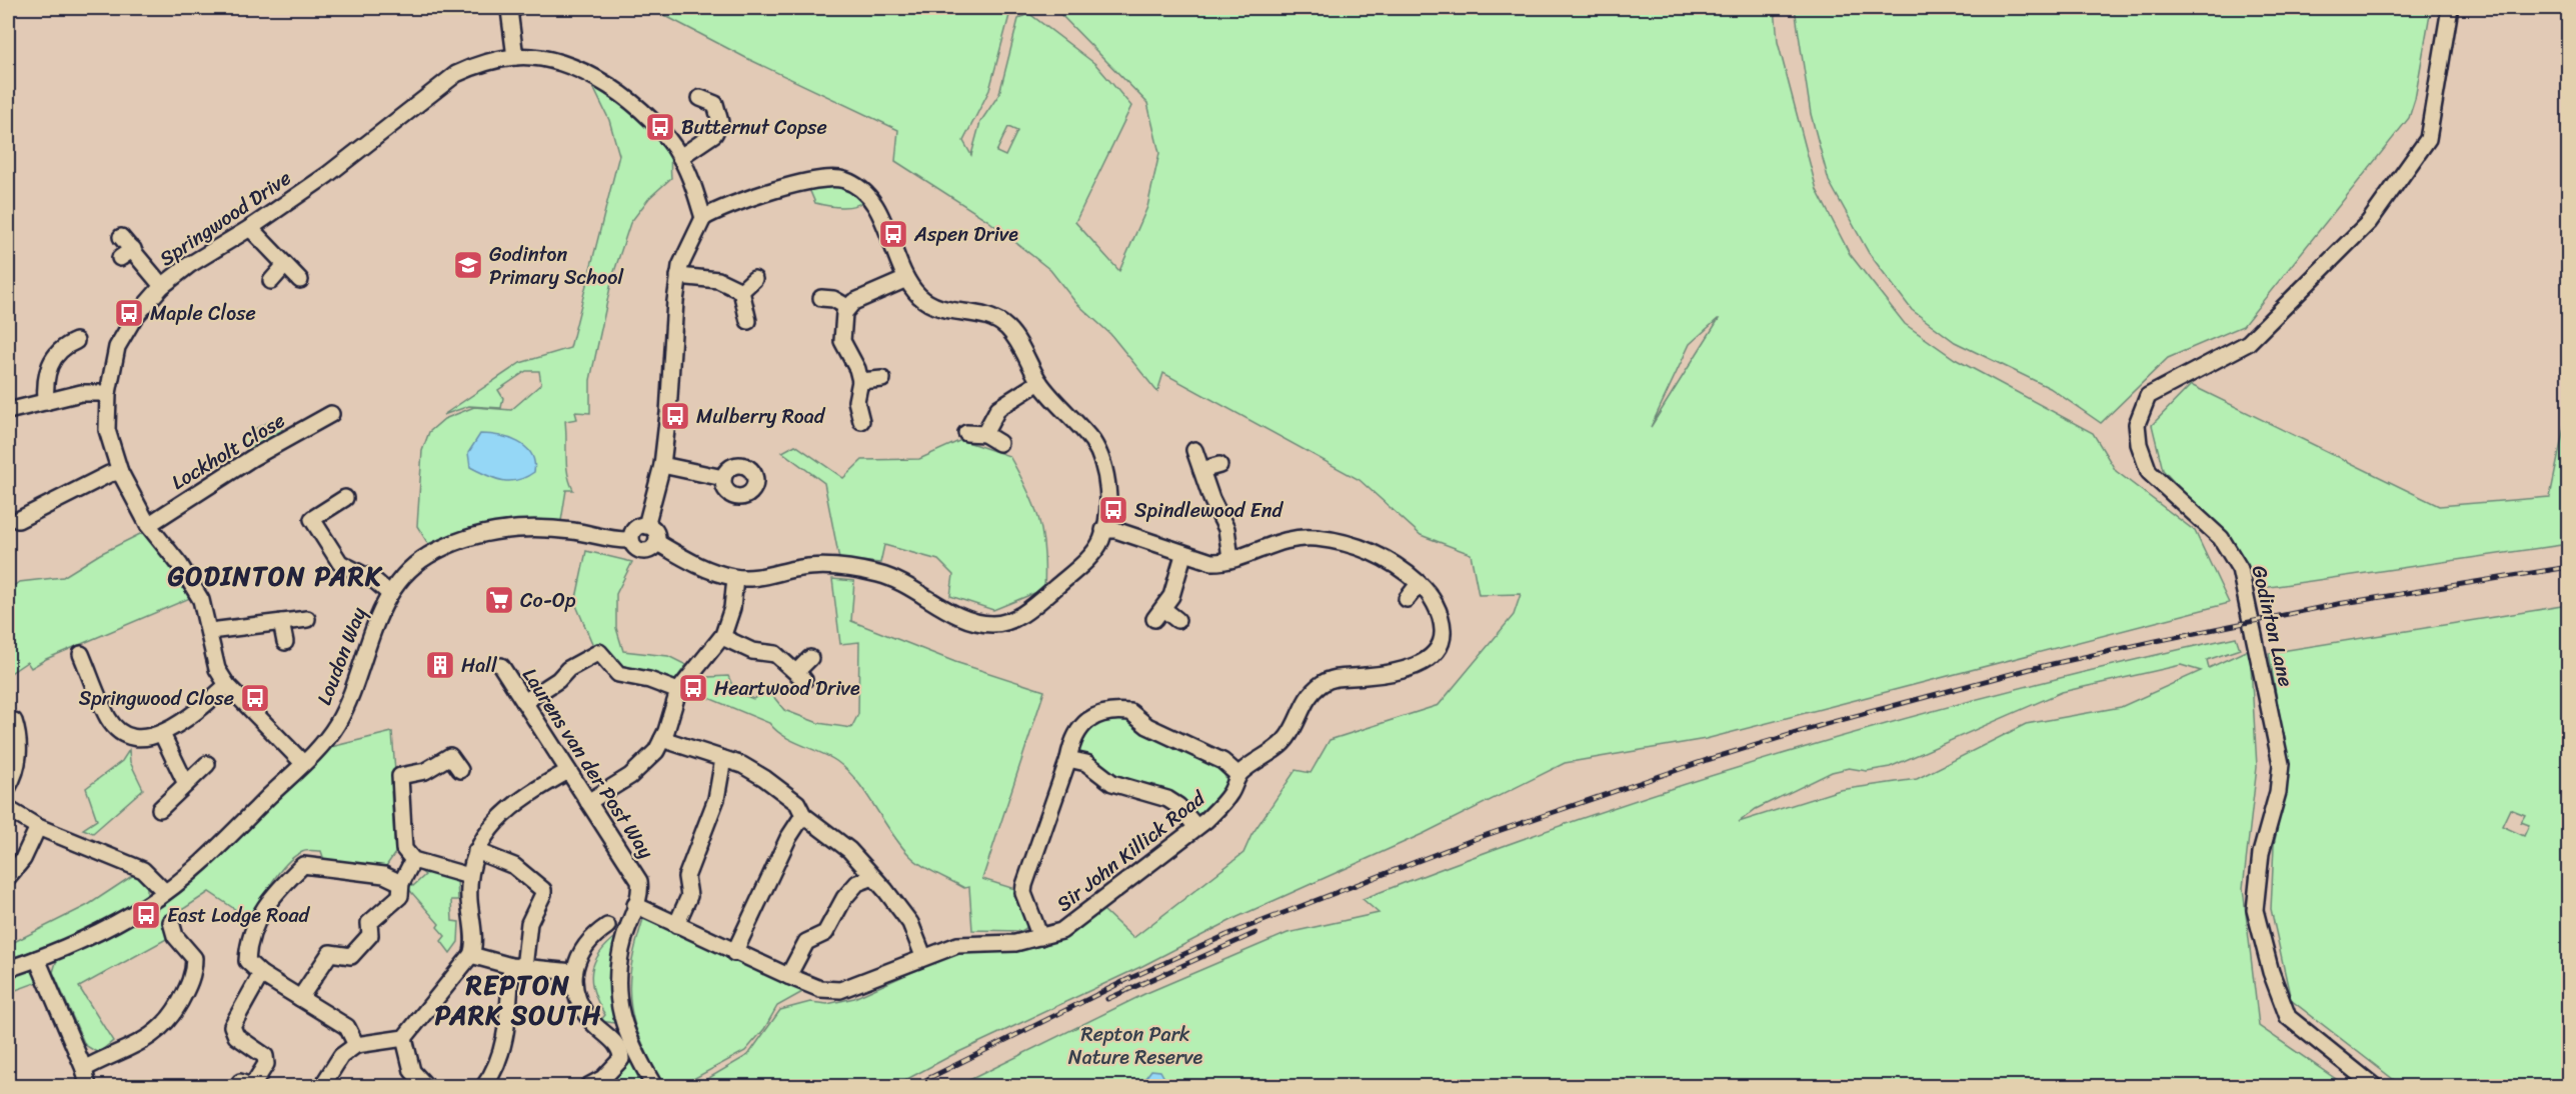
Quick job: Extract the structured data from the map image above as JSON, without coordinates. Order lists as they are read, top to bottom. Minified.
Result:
{"streets":{"street":["Springwood Drive","Lockholt Close","Godinton Lane","Loudon Way","Laurens van der Post Way","Sir John Killick Road"]},"crossings":[["Springwood Drive","Lockholt Close"],["Springwood Drive","Loudon Way"],["Laurens van der Post Way","Sir John Killick Road"]],"districts":["GODINTON PARK","REPTON PARK SOUTH"],"parks":["Repton Park Nature Reserve"],"places":{"bus stop":["Butternut Copse","Aspen Drive","Maple Close","Mulberry Road","Spindlewood End","Heartwood Drive","Springwood Close","East Lodge Road"],"school or university":["Godinton Primary School"],"supermarket":["Co-Op"],"building":["Hall"]}}
